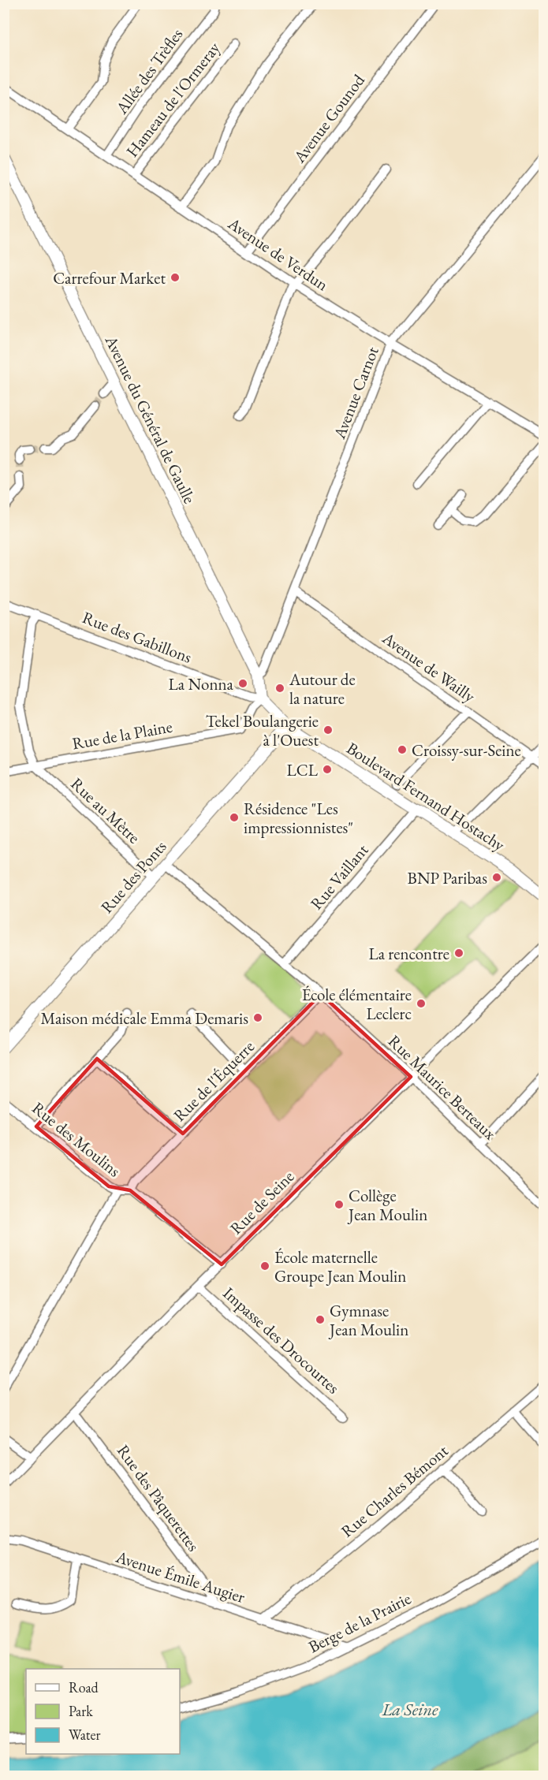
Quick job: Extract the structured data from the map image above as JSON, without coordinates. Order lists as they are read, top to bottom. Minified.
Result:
{"streets":{"main road":["Avenue du Général de Gaulle","Boulevard Fernand Hostachy","Rue des Ponts"],"street":["Allée des Trèfles","Hameau de l'Ormeray","Avenue Gounod","Avenue de Verdun","Avenue Carnot","Rue des Gabillons","Avenue de Wailly","Rue de la Plaine","Rue au Mètre","Rue Vaillant","Rue de l'Équerre","Rue Maurice Berteaux","Rue des Moulins","Rue de Seine","Impasse des Drocourtes","Rue Charles Bémont","Rue des Pâquerettes","Avenue Émile Augier","Berge de la Prairie"]},"crossings":[["Allée des Trèfles","Avenue de Verdun"],["Hameau de l'Ormeray","Avenue de Verdun"],["Avenue Gounod","Avenue de Verdun"],["Avenue de Verdun","Avenue Carnot"],["Avenue Carnot","Avenue du Général de Gaulle"],["Avenue Carnot","Avenue de Wailly"],["Avenue du Général de Gaulle","Rue des Gabillons"],["Avenue du Général de Gaulle","Rue de la Plaine"],["Avenue du Général de Gaulle","Boulevard Fernand Hostachy"],["Rue des Gabillons","Rue de la Plaine"],["Rue des Gabillons","Boulevard Fernand Hostachy"],["Rue de la Plaine","Boulevard Fernand Hostachy"],["Rue de la Plaine","Rue au Mètre"],["Boulevard Fernand Hostachy","Rue des Ponts"],["Boulevard Fernand Hostachy","Rue Vaillant"],["Rue au Mètre","Rue des Ponts"],["Rue des Ponts","Rue Maurice Berteaux"],["Rue Vaillant","Rue Maurice Berteaux"],["Rue de l'Équerre","Rue Maurice Berteaux"],["Rue de l'Équerre","Rue des Moulins"],["Rue Maurice Berteaux","Rue de Seine"],["Rue des Moulins","Rue de Seine"],["Rue de Seine","Impasse des Drocourtes"],["Rue de Seine","Rue des Pâquerettes"],["Rue Charles Bémont","Avenue Émile Augier"],["Rue des Pâquerettes","Avenue Émile Augier"],["Avenue Émile Augier","Berge de la Prairie"]],"water":["La Seine"],"places":["Carrefour Market","La Nonna","Autour de la nature","Tekel Boulangerie à l'Ouest","Croissy-sur-Seine","LCL","Résidence \"Les impressionnistes\"","BNP Paribas","La rencontre","École élémentaire Leclerc","Maison médicale Emma Demaris","Collège Jean Moulin","École maternelle Groupe Jean Moulin","Gymnase Jean Moulin"],"legend":["Road","Park","Water"]}
